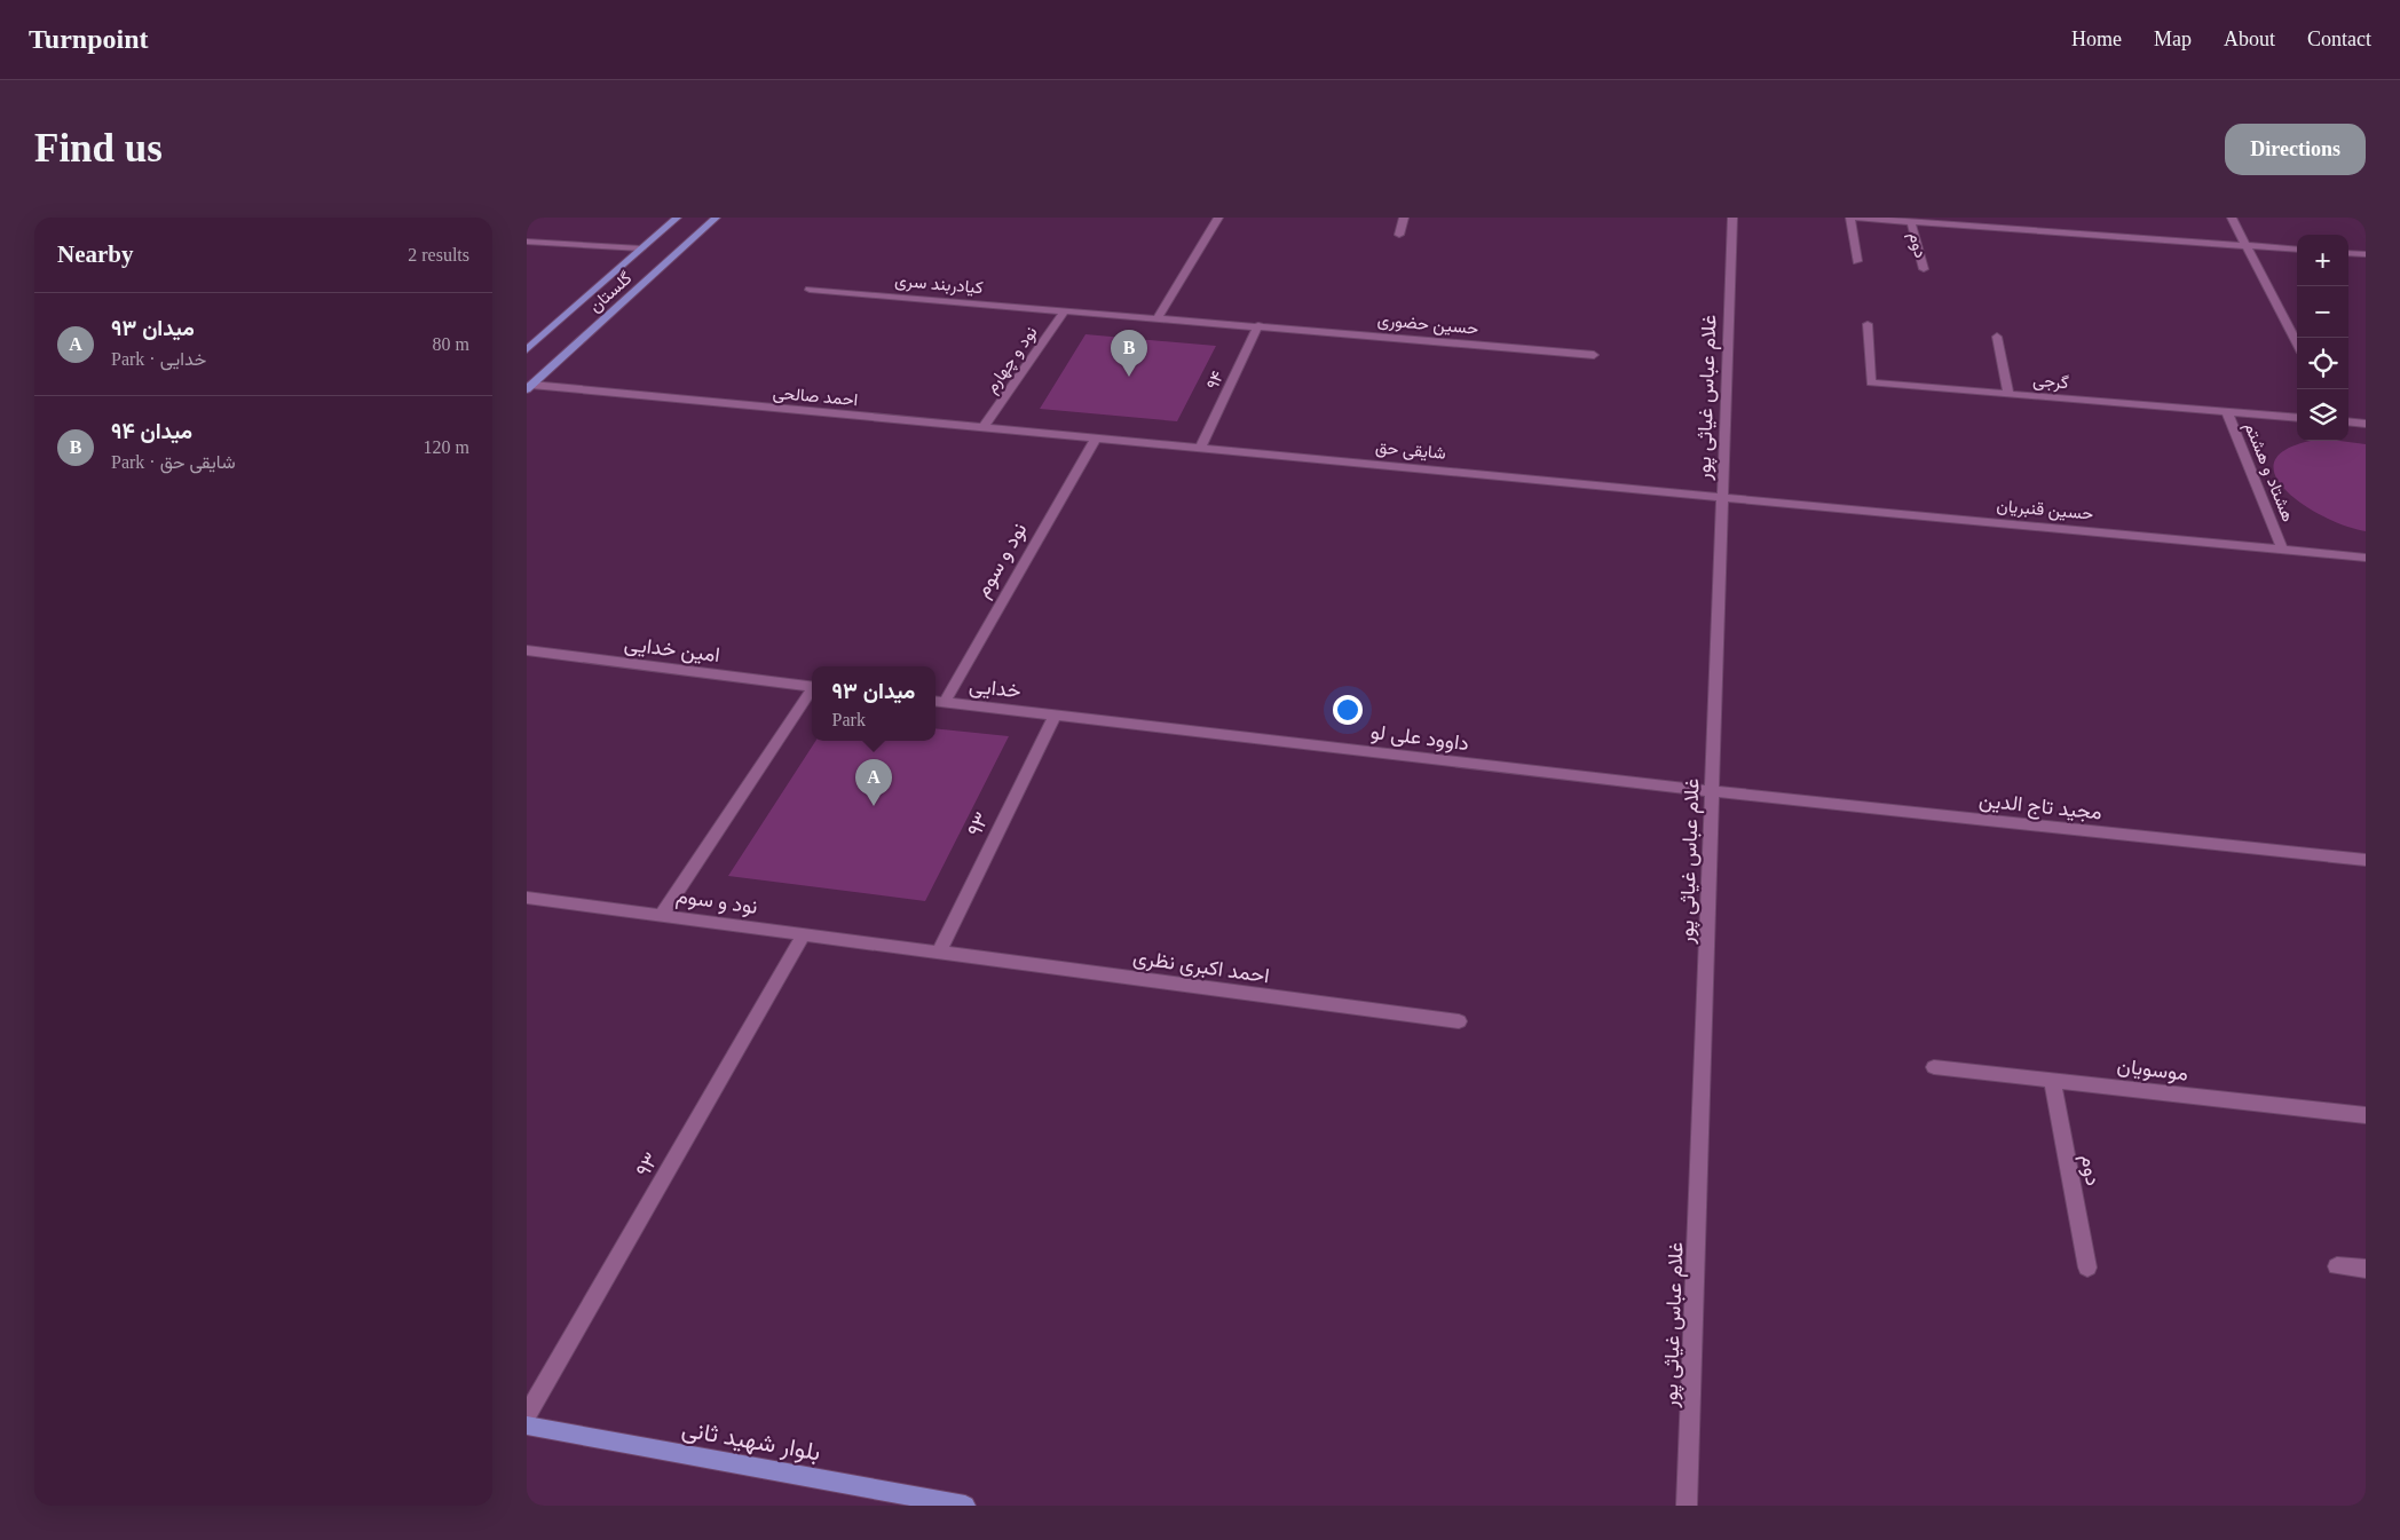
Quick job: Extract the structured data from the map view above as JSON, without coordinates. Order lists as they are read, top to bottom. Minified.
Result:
{"streets":{"main road":["گلستان","بلوار شهید ثانی"],"street":["دوم","کیادربند سری","حسین حضوری","نود و چهارم","۹۴","گرجی","احمد صالحی","غلام عباس غیاثی ‌پور","شایقی حق","هشتاد و هشتم","حسین قنبریان","نود و سوم","امین خدایی","خدایی","داوود علی لو","مجید تاج الدین","۹۳","احمد اکبری نظری","موسویان"]},"crossings":[["دوم","موسویان"],["کیادربند سری","حسین حضوری"],["کیادربند سری","نود و چهارم"],["گلستان","احمد صالحی"],["حسین حضوری","۹۴"],["نود و چهارم","احمد صالحی"],["۹۴","شایقی حق"],["گرجی","هشتاد و هشتم"],["احمد صالحی","شایقی حق"],["احمد صالحی","نود و سوم"],["غلام عباس غیاثی ‌پور","شایقی حق"],["غلام عباس غیاثی ‌پور","حسین قنبریان"],["غلام عباس غیاثی ‌پور","داوود علی لو"],["غلام عباس غیاثی ‌پور","مجید تاج الدین"],["شایقی حق","حسین قنبریان"],["شایقی حق","نود و سوم"],["هشتاد و هشتم","حسین قنبریان"],["نود و سوم","خدایی"],["نود و سوم","۹۳"],["نود و سوم","احمد اکبری نظری"],["خدایی","داوود علی لو"],["خدایی","۹۳"],["داوود علی لو","مجید تاج الدین"],["داوود علی لو","۹۳"],["۹۳","احمد اکبری نظری"]],"page":{"header":"Turnpoint","nav":["Home","Map","About","Contact"],"buttons":"Directions","title":"Find us","heading":["Nearby","2 results"],"map_buttons":["+","−"],"list":[{"mark":"A","name":"میدان ۹۳","note":"Park · خدایی","value":"80 m"},{"mark":"B","name":"میدان ۹۴","note":"Park · شایقی حق","value":"120 m"}],"pins":["B","A"],"popup":["میدان ۹۳","Park"]}}
